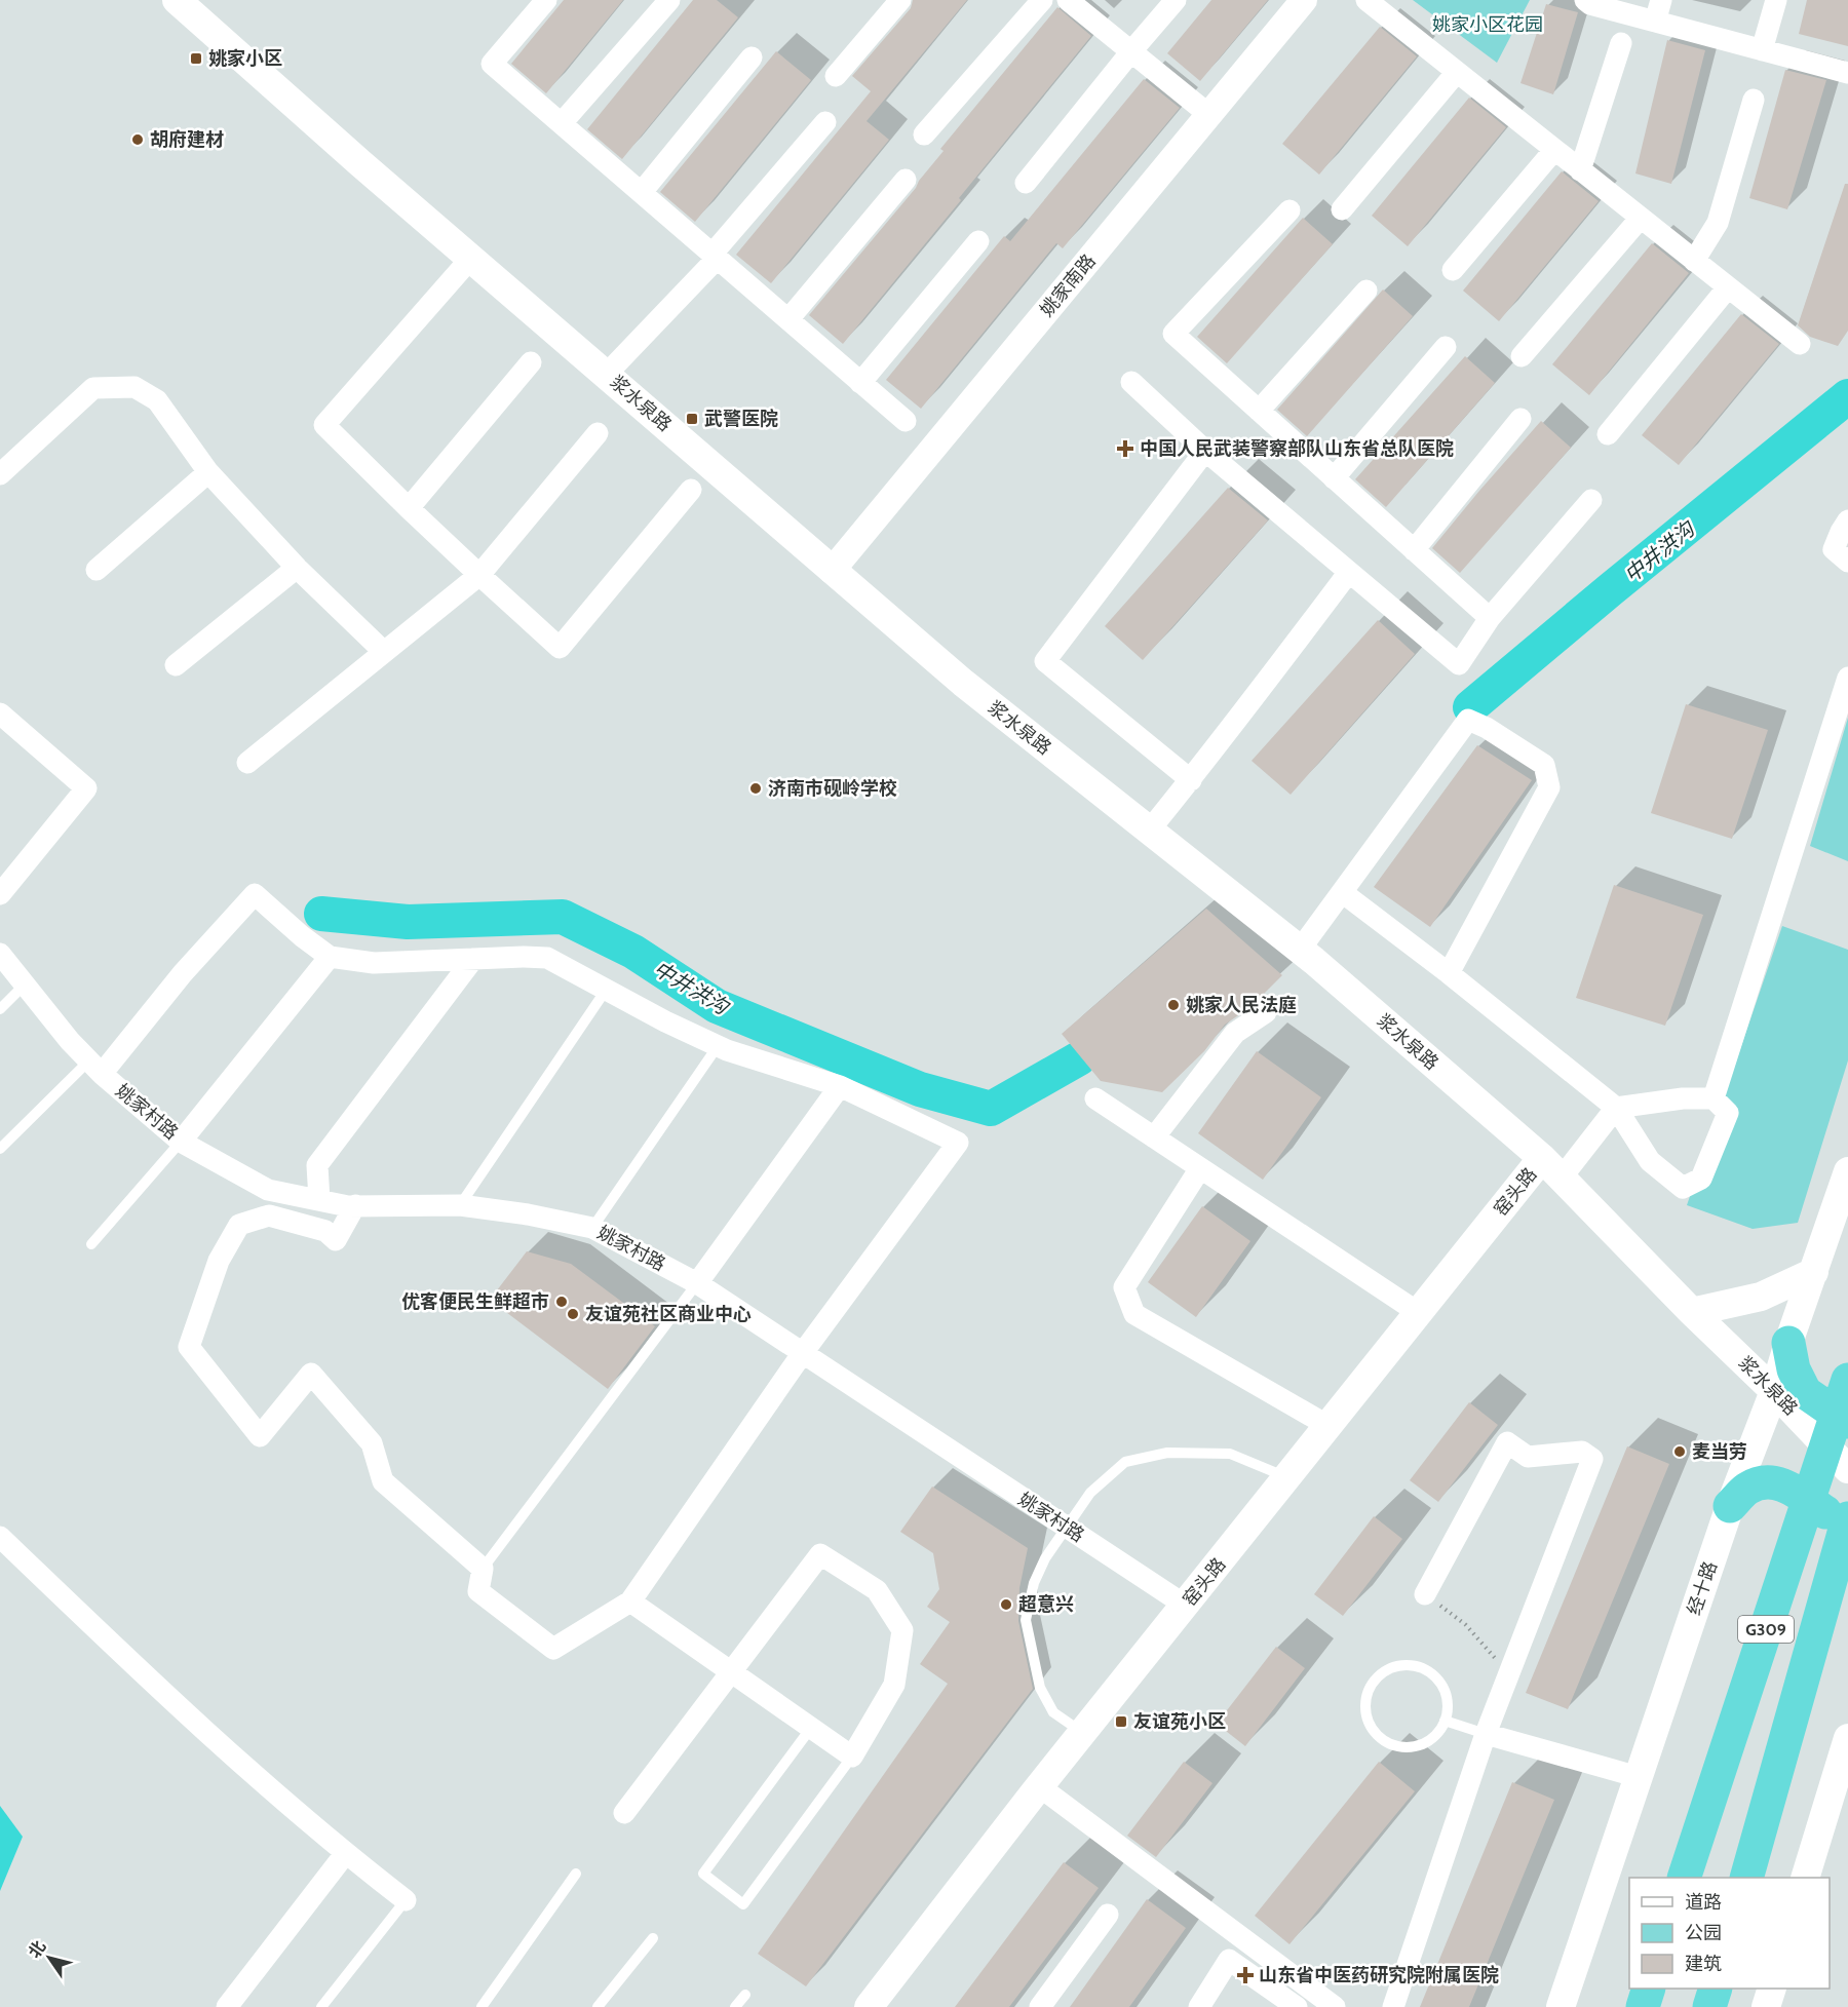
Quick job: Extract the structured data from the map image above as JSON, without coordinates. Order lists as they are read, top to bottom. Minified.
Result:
{"streets":{"highway":["G309"],"main road":["浆水泉路","窑头路","经十路"],"street":["姚家南路","姚家村路"]},"crossings":[["姚家南路","浆水泉路"],["浆水泉路","窑头路"],["浆水泉路","经十路"],["姚家村路","窑头路"]],"water":["中井洪沟"],"parks":["姚家小区花园"],"places":{"transit":["姚家小区","武警医院","友谊苑小区"],"other":["胡府建材","济南市砚岭学校","姚家人民法庭","优客便民生鲜超市","友谊苑社区商业中心","麦当劳","超意兴"],"health":["中国人民武装警察部队山东省总队医院","山东省中医药研究院附属医院"]},"legend":["道路","公园","建筑"],"north":"top left"}
